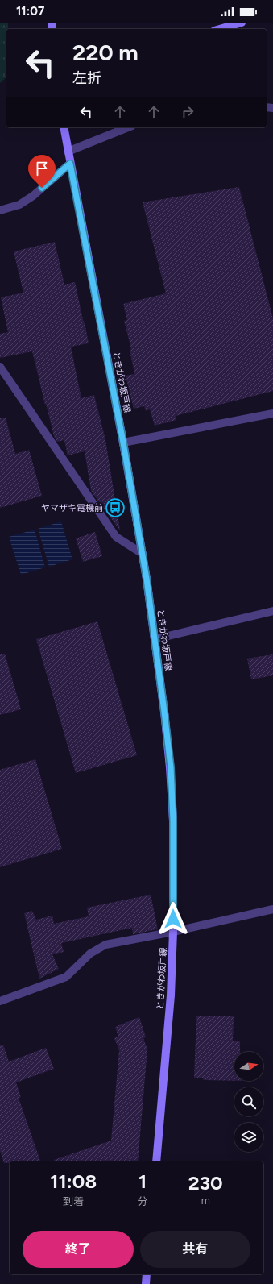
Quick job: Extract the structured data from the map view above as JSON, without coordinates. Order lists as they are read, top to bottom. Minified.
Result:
{"streets":{"main road":["ときがわ坂戸線"]},"places":{"bus stop":["ヤマザキ電機前"]},"north":"right","page":{"status":"11:07","turn":["220 m","左折"],"eta":["11:08","到着","1","分","230","m"],"buttons":["終了","共有"]}}
